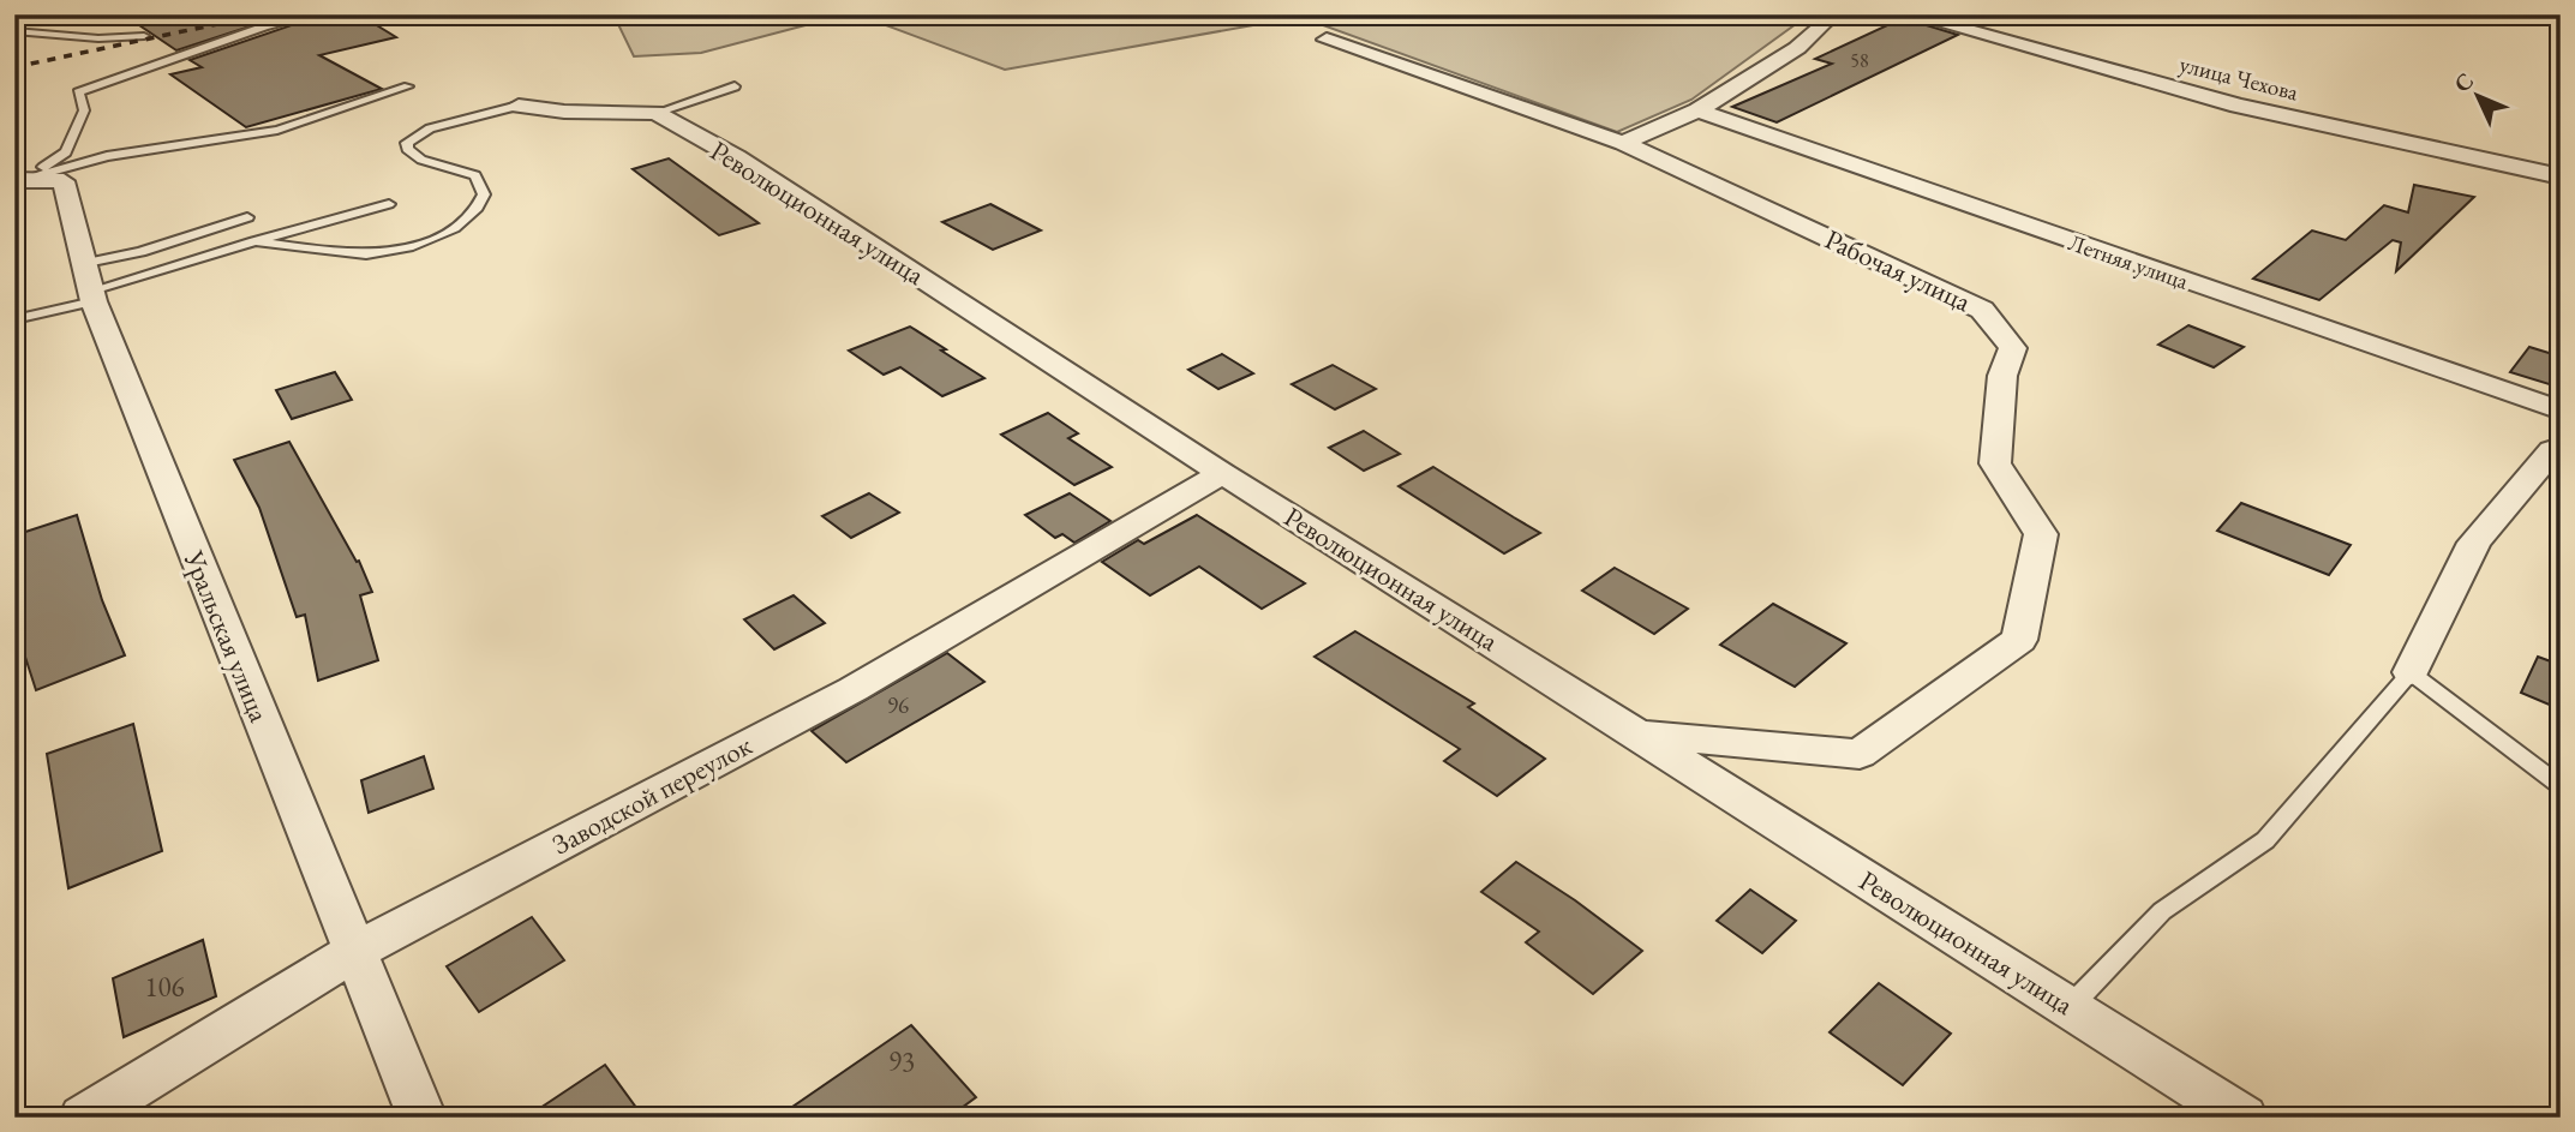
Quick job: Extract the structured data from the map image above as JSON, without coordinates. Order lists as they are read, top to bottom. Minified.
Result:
{"streets":{"street":["улица Чехова","Революционная улица","Летняя улица","Рабочая улица","Уральская улица","Заводской переулок"]},"crossings":[["Революционная улица","Рабочая улица"],["Революционная улица","Заводской переулок"],["Уральская улица","Заводской переулок"]],"house_numbers":["58","96","106","93"],"north":"top left"}
